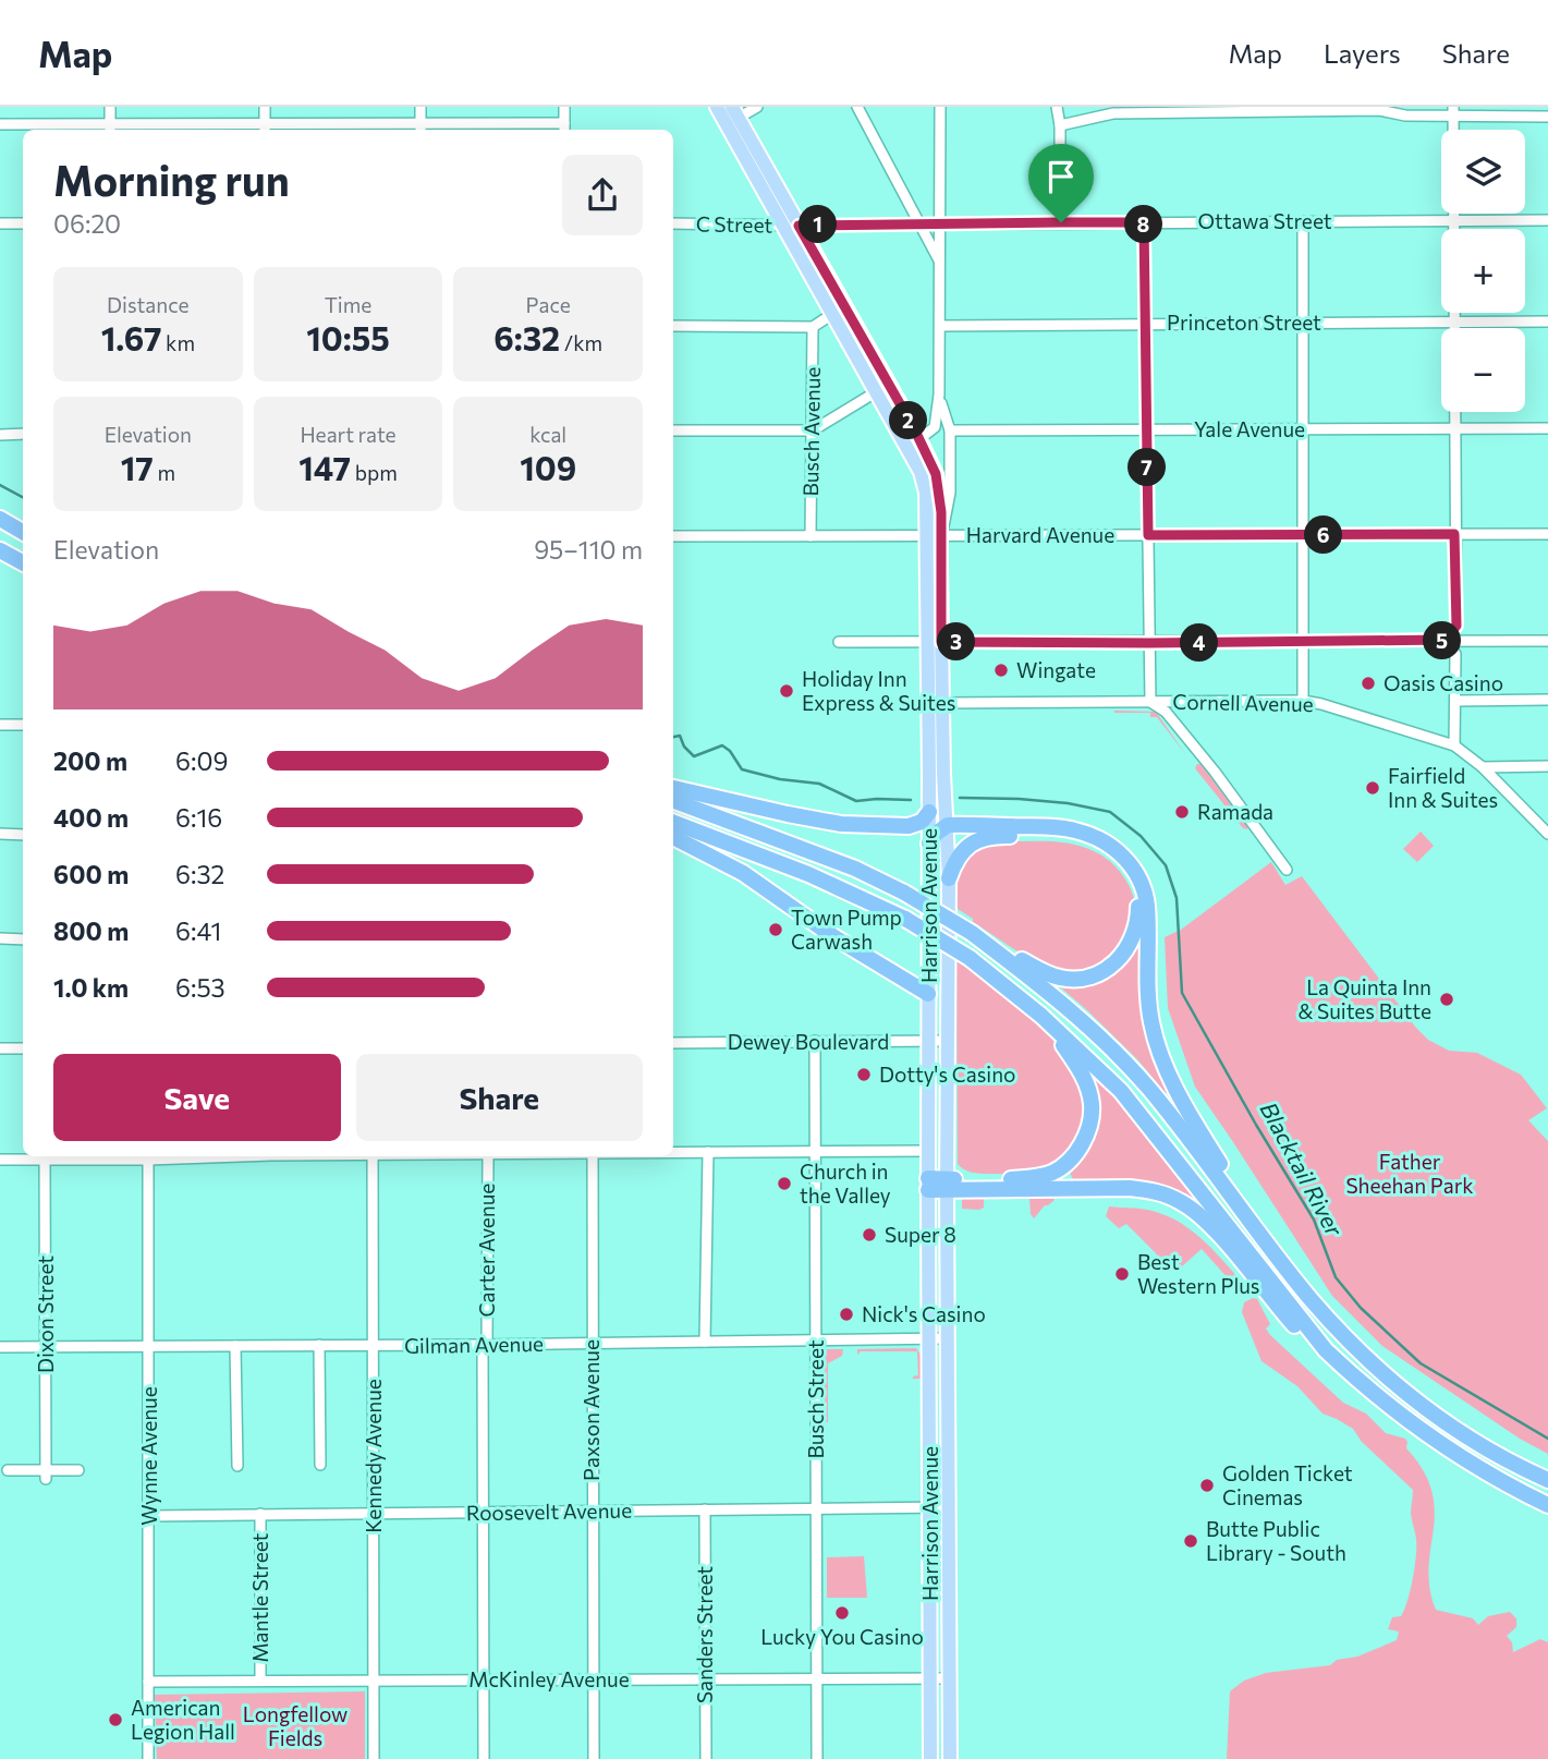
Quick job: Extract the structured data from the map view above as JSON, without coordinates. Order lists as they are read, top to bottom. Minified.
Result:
{"streets":{"main road":["Harrison Avenue"],"street":["Ottawa Street","C Street","Princeton Street","Yale Avenue","Busch Avenue","Harvard Avenue","Cornell Avenue","Dewey Boulevard","Carter Avenue","Dixon Street","Gilman Avenue","Busch Street","Paxson Avenue","Wynne Avenue","Kennedy Avenue","Roosevelt Avenue","Mantle Street","Sanders Street","McKinley Avenue"]},"crossings":[["Ottawa Street","C Street"],["Ottawa Street","Harrison Avenue"],["C Street","Harrison Avenue"],["Busch Avenue","Harvard Avenue"],["Harvard Avenue","Harrison Avenue"],["Cornell Avenue","Harrison Avenue"],["Harrison Avenue","Dewey Boulevard"],["Harrison Avenue","Gilman Avenue"],["Harrison Avenue","Roosevelt Avenue"],["Harrison Avenue","McKinley Avenue"],["Dewey Boulevard","Busch Street"],["Carter Avenue","Gilman Avenue"],["Carter Avenue","Roosevelt Avenue"],["Carter Avenue","McKinley Avenue"],["Dixon Street","Gilman Avenue"],["Gilman Avenue","Busch Street"],["Gilman Avenue","Paxson Avenue"],["Gilman Avenue","Wynne Avenue"],["Gilman Avenue","Kennedy Avenue"],["Busch Street","Roosevelt Avenue"],["Busch Street","McKinley Avenue"],["Paxson Avenue","Roosevelt Avenue"],["Paxson Avenue","McKinley Avenue"],["Wynne Avenue","Roosevelt Avenue"],["Wynne Avenue","McKinley Avenue"],["Kennedy Avenue","Roosevelt Avenue"],["Kennedy Avenue","McKinley Avenue"],["Roosevelt Avenue","Mantle Street"],["Roosevelt Avenue","Sanders Street"],["Mantle Street","McKinley Avenue"],["Sanders Street","McKinley Avenue"]],"water":["Blacktail River"],"parks":["Father Sheehan Park","Longfellow Fields"],"places":["Wingate","Oasis Casino","Holiday Inn Express & Suites","Fairfield Inn & Suites","Ramada","Town Pump Carwash","La Quinta Inn & Suites Butte","Dotty's Casino","Church in the Valley","Super 8","Best Western Plus","Nick's Casino","Golden Ticket Cinemas","Butte Public Library - South","Lucky You Casino","American Legion Hall"],"page":{"header":"Map","nav":["Map","Layers","Share"],"map_buttons":["+","−"],"heading":["Morning run","06:20"],"pins":["1","8","2","7","6","5","3","4"],"stats":[["Distance","1.67 km"],["Time","10:55"],["Pace","6:32 /km"],["Elevation","17 m"],["Heart rate","147 bpm"],["kcal","109"]],"chart":["Elevation","95–110 m"],"list":[{"name":"200 m","note":"6:09"},{"name":"400 m","note":"6:16"},{"name":"600 m","note":"6:32"},{"name":"800 m","note":"6:41"},{"name":"1.0 km","note":"6:53"}],"buttons":["Save","Share"]}}
